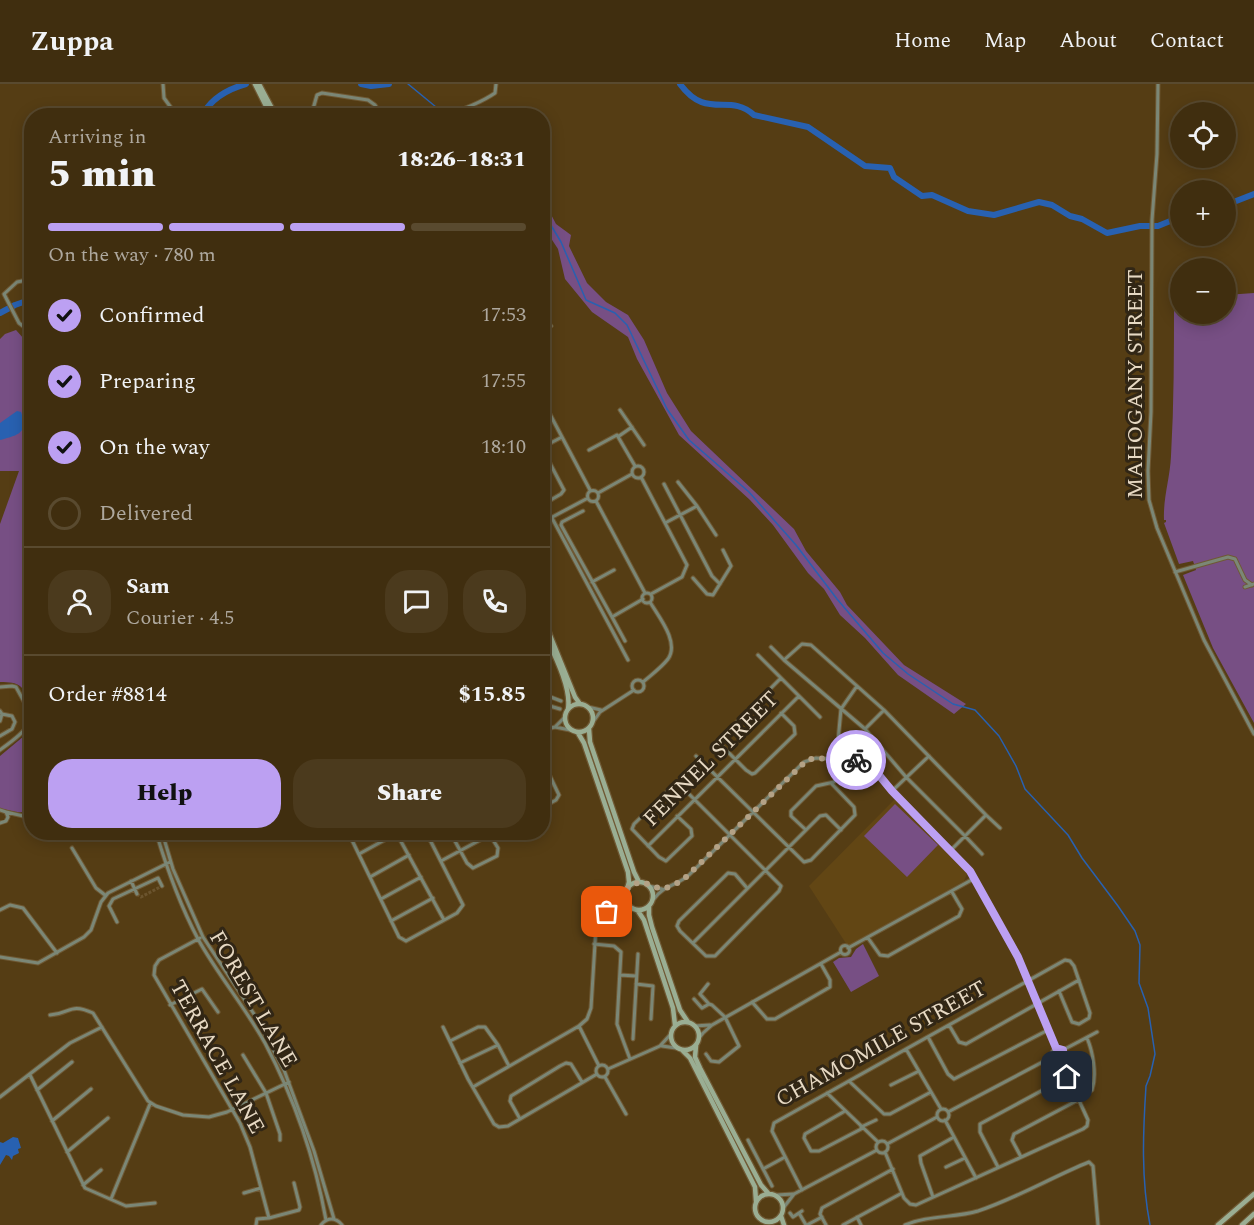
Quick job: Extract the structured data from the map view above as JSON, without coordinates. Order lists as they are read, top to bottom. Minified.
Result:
{"streets":{"street":["MAHOGANY STREET","FENNEL STREET","FOREST LANE","CHAMOMILE STREET","TERRACE LANE"]},"crossings":[["FOREST LANE","TERRACE LANE"]],"page":{"header":"Zuppa","nav":["Home","Map","About","Contact"],"map_buttons":["+","−"],"heading":["5 min","Arriving in","18:26–18:31"],"panel":["Sam","Courier · 4.5","Order #8814","$15.85"],"bar":"On the way · 780 m","list":[["Confirmed","17:53"],["Preparing","17:55"],["On the way","18:10"],"Delivered"],"buttons":["Help","Share"]}}
